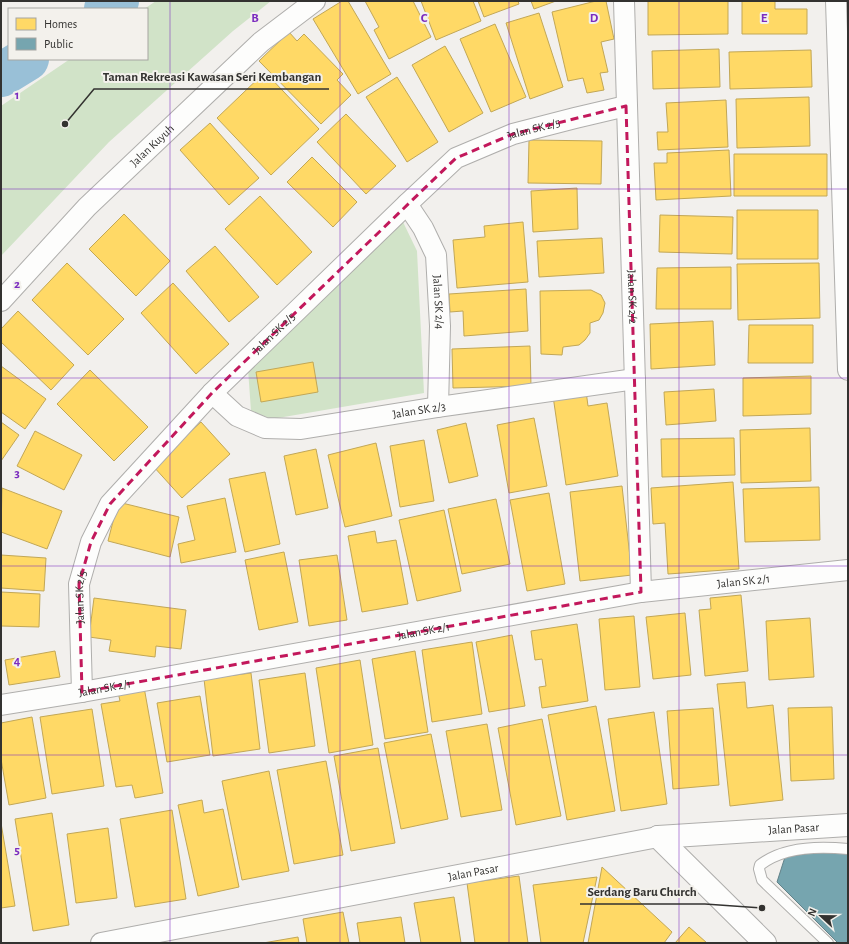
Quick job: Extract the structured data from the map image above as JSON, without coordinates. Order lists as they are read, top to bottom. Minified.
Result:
{"streets":{"street":["Jalan SK 2/5","Jalan Kuyuh","Jalan SK 2/2","Jalan SK 2/4","Jalan SK 2/3","Jalan SK 2/1","Jalan Pasar"]},"crossings":[["Jalan SK 2/5","Jalan SK 2/2"],["Jalan SK 2/5","Jalan SK 2/4"],["Jalan SK 2/5","Jalan SK 2/3"],["Jalan SK 2/5","Jalan SK 2/1"],["Jalan SK 2/2","Jalan SK 2/3"],["Jalan SK 2/2","Jalan SK 2/1"],["Jalan SK 2/4","Jalan SK 2/3"]],"places":["Taman Rekreasi Kawasan Seri Kembangan","Serdang Baru Church"],"legend":["Homes","Public"],"north":"left","grid":{"columns":["B","C","D","E"],"rows":["1","2","3","4","5"]}}
